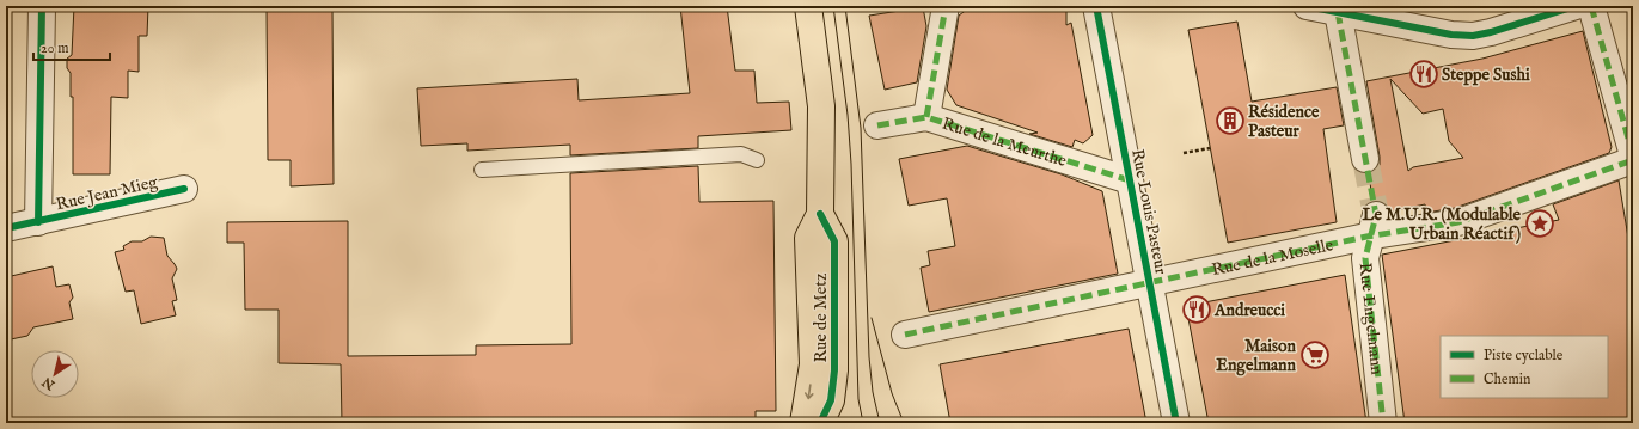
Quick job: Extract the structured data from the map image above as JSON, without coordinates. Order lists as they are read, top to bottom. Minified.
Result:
{"streets":{"main road":["Rue de Metz"],"street":["Rue de la Meurthe","Rue Jean Mieg","Rue Louis Pasteur","Rue de la Moselle","Rue Engelmann"]},"crossings":[["Rue de la Meurthe","Rue Louis Pasteur"],["Rue Louis Pasteur","Rue de la Moselle"],["Rue de la Moselle","Rue Engelmann"]],"places":{"restaurant":["Steppe Sushi","Andreucci"],"building":["Résidence Pasteur"],"place":["Le M.U.R. (Modulable Urbain Réactif)"],"supermarket":["Maison Engelmann"]},"legend":["Piste cyclable","Chemin"],"scale_bar":"20 m","north":"bottom left"}
